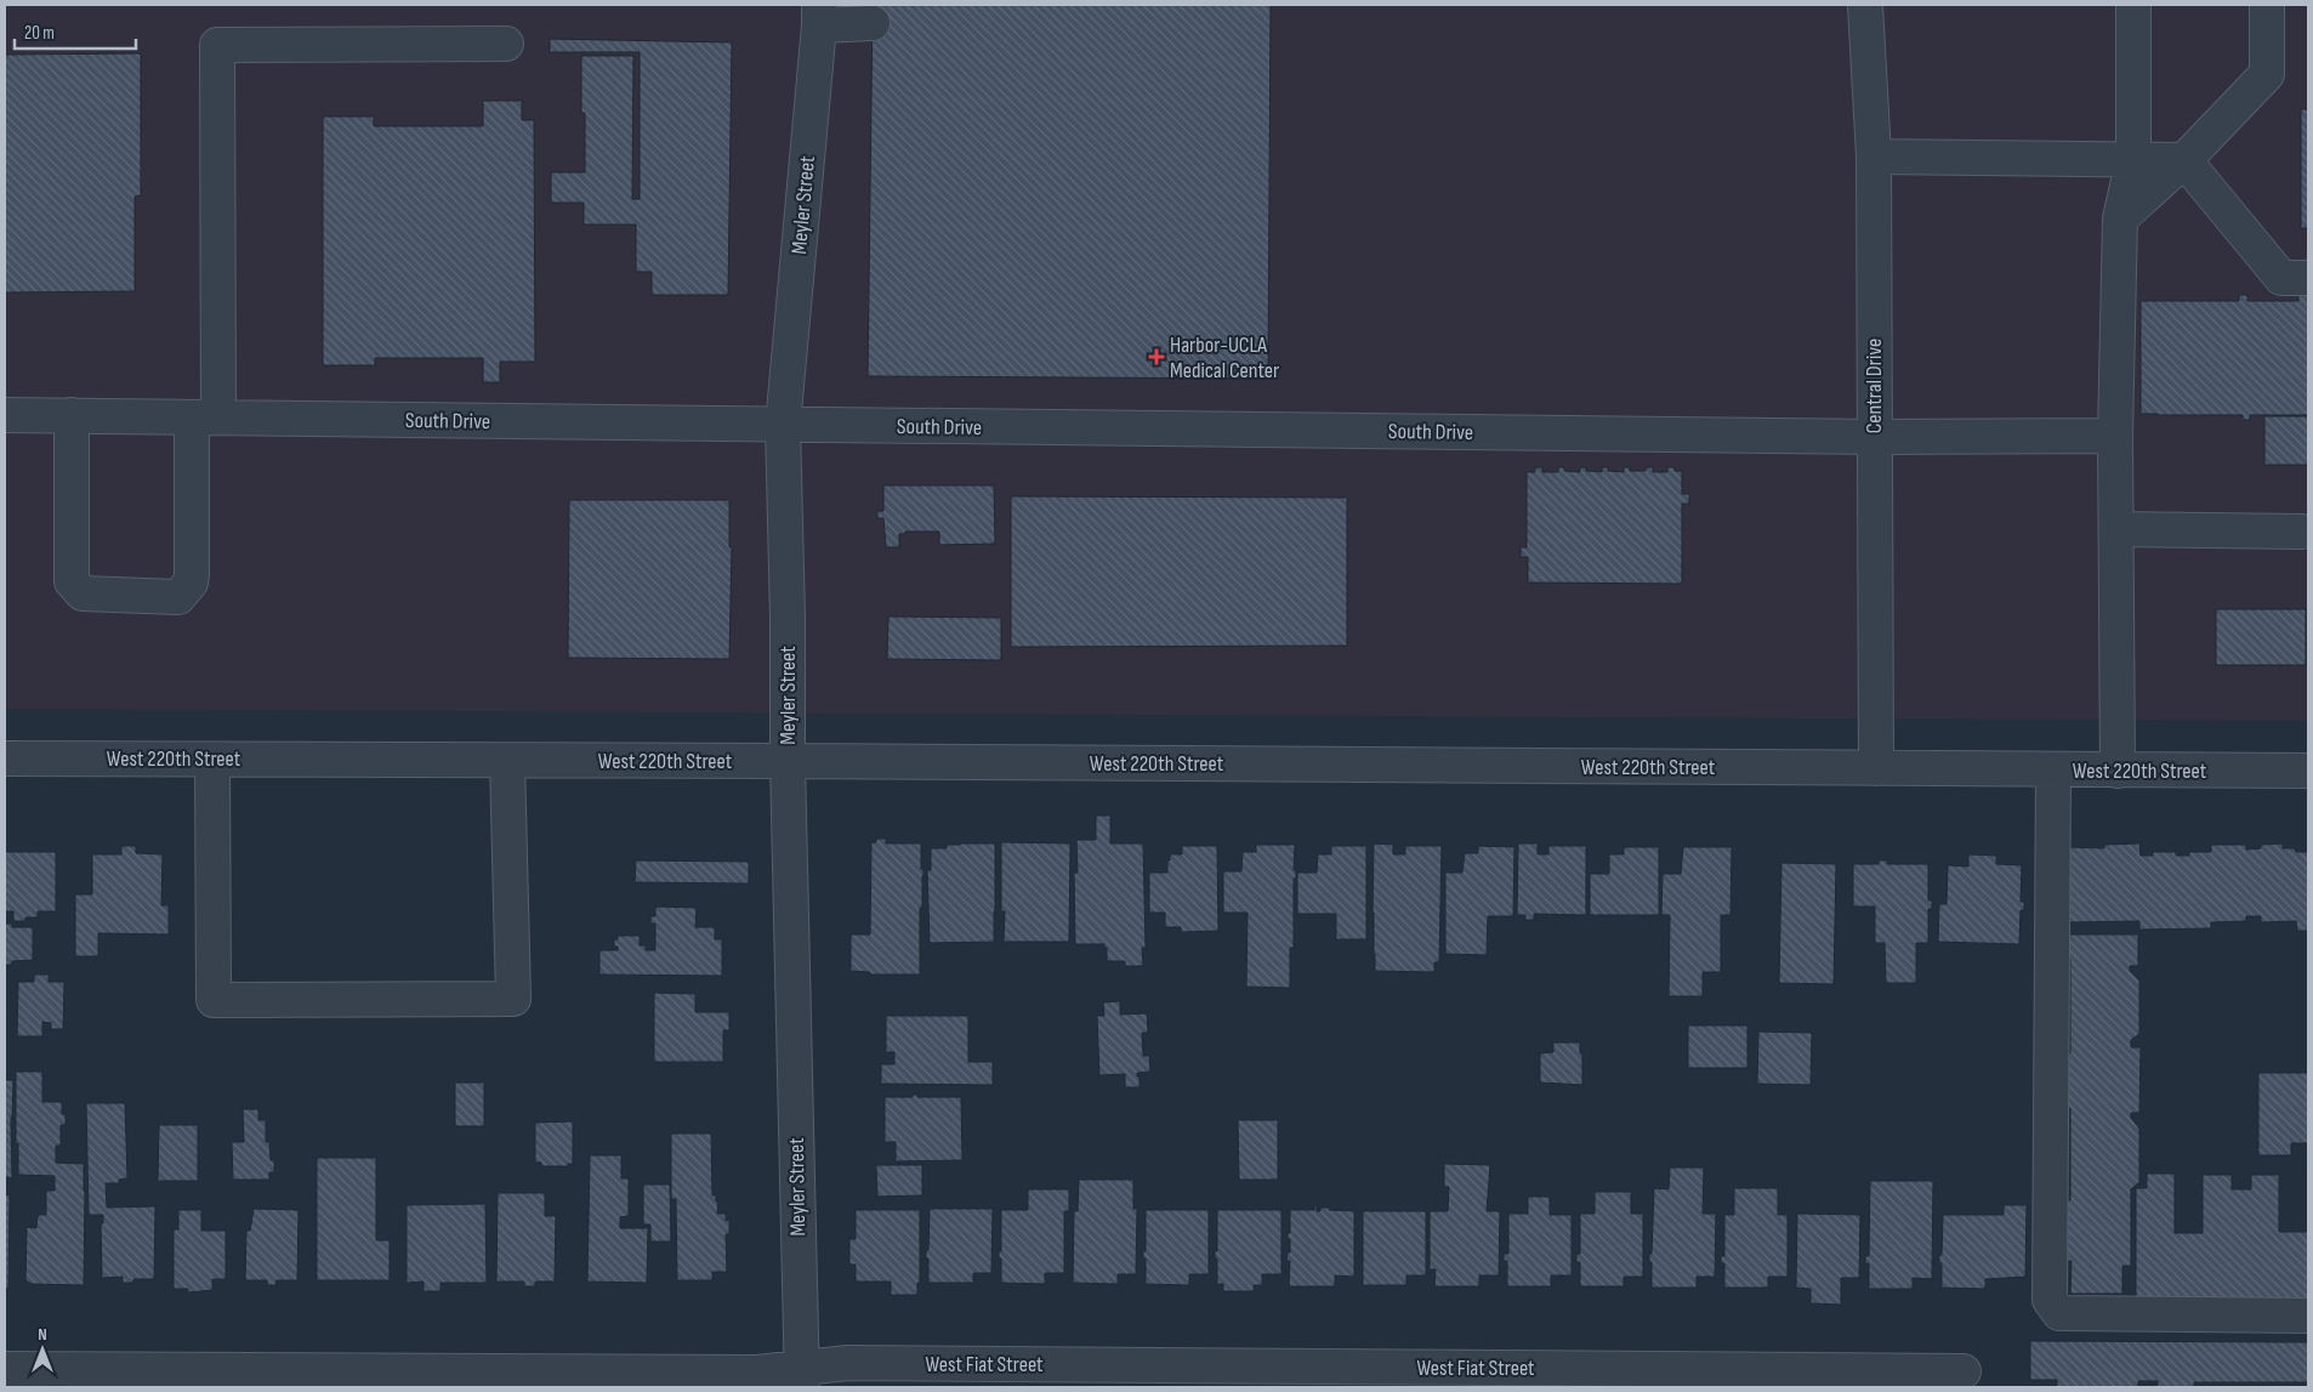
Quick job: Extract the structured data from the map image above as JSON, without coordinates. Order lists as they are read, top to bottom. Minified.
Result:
{"streets":{"street":["Meyler Street","Central Drive","South Drive","West 220th Street","West Fiat Street"]},"crossings":[["Meyler Street","South Drive"],["Meyler Street","West 220th Street"],["Meyler Street","West Fiat Street"],["Central Drive","South Drive"],["Central Drive","West 220th Street"]],"places":{"health":["Harbor-UCLA Medical Center"]},"scale_bar":"20 m","north":"top"}
